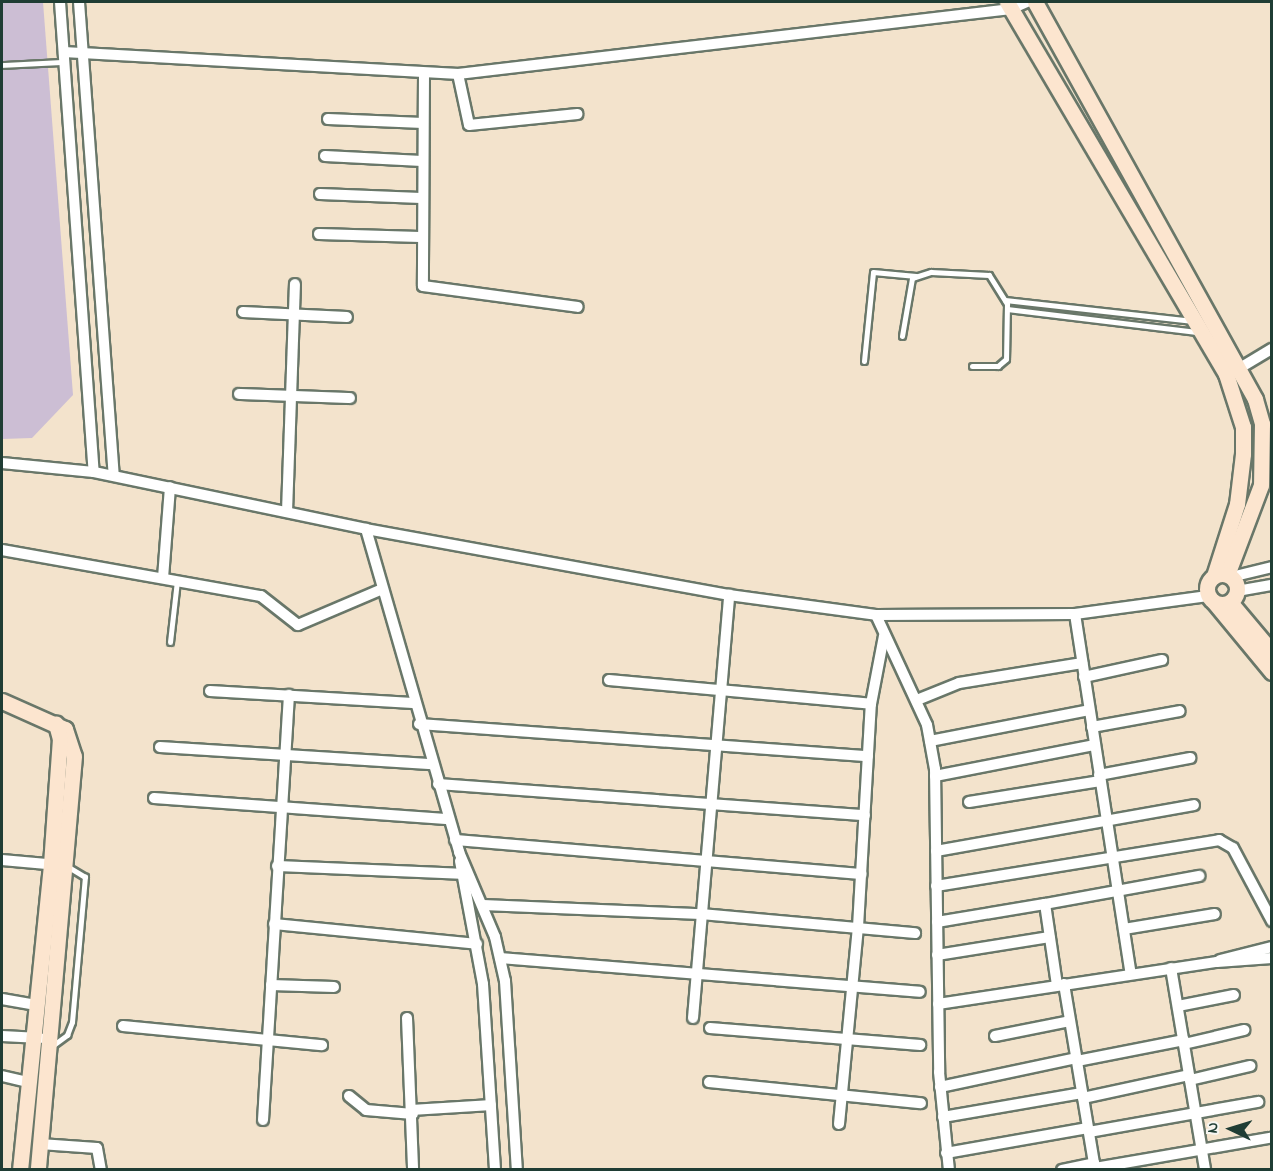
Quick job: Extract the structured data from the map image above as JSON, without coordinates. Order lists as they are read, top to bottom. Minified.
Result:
{"north":"left"}
